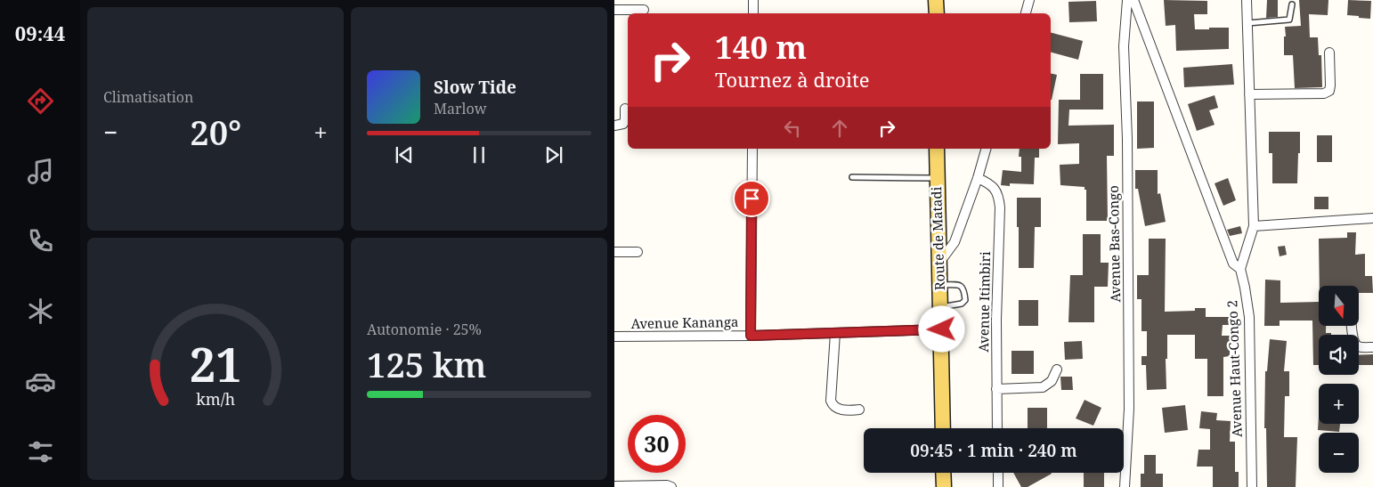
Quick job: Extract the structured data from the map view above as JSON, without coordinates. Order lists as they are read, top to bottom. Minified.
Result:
{"streets":{"main road":["Route de Matadi"],"street":["Avenue Bas-Congo","Avenue Itimbiri","Avenue Kananga","Avenue Haut-Congo 2"]},"crossings":[["Route de Matadi","Avenue Kananga"]],"north":"bottom","page":{"tabs":"09:44","tile":["Climatisation",["Autonomie · 25%","125 km"]],"turn":["140 m","Tournez à droite"],"song":["Slow Tide","Marlow"],"heat":["−","20°","+"],"map_buttons":["+","−"],"limit":"30","trip":"09:45 · 1 min · 240 m","gauge":["21","km/h"]}}
